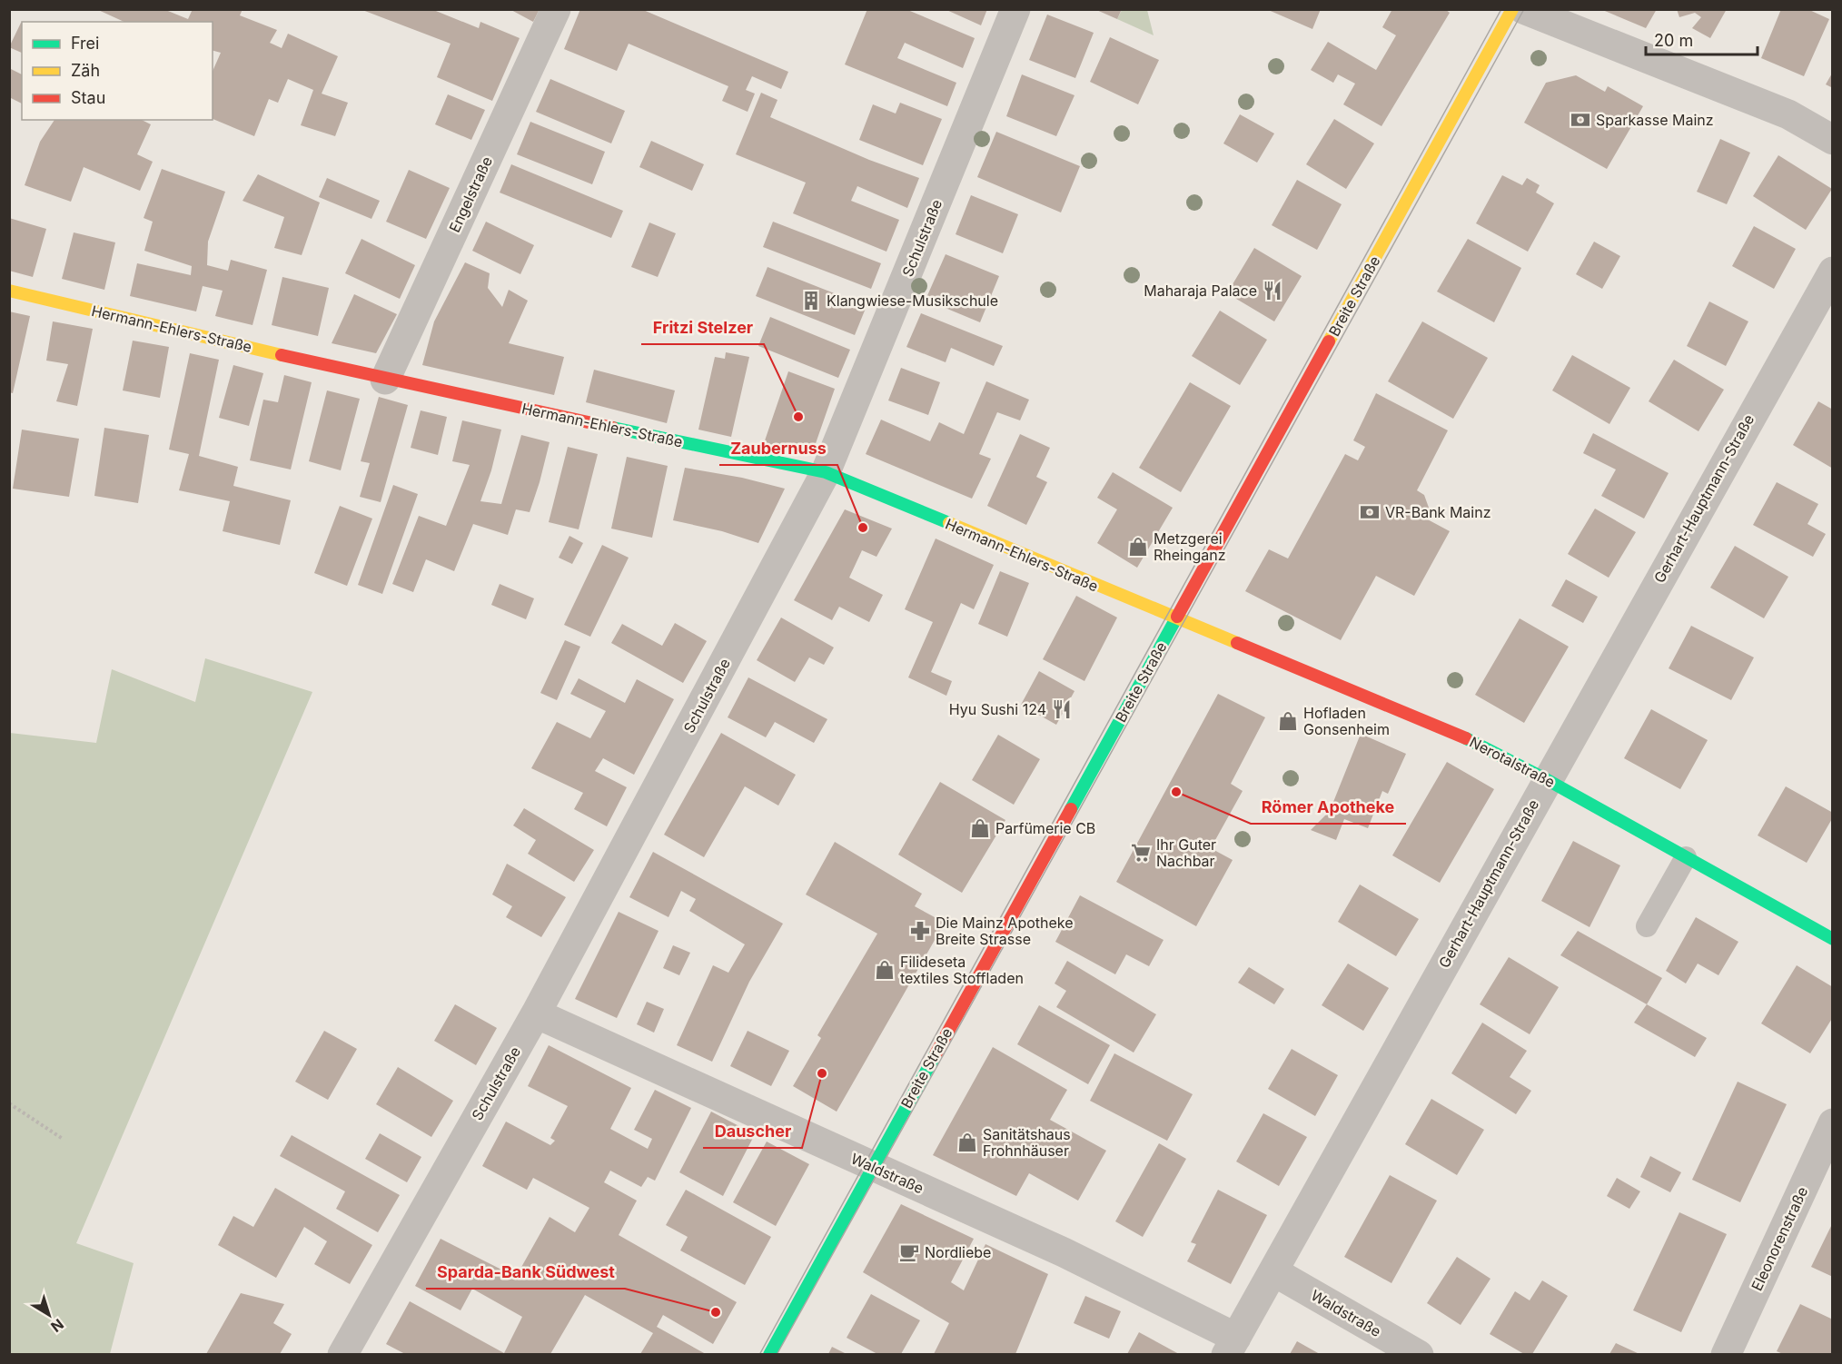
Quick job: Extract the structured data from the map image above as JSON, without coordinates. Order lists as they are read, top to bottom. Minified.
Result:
{"streets":{"street":["Engelstraße","Schulstraße","Breite Straße","Hermann-Ehlers-Straße","Gerhart-Hauptmann-Straße","Nerotalstraße","Waldstraße","Eleonorenstraße"]},"crossings":[["Engelstraße","Hermann-Ehlers-Straße"],["Schulstraße","Hermann-Ehlers-Straße"],["Schulstraße","Waldstraße"],["Breite Straße","Hermann-Ehlers-Straße"],["Breite Straße","Nerotalstraße"],["Breite Straße","Waldstraße"],["Hermann-Ehlers-Straße","Nerotalstraße"],["Gerhart-Hauptmann-Straße","Nerotalstraße"],["Gerhart-Hauptmann-Straße","Waldstraße"]],"places":{"bank":["Sparkasse Mainz","VR-Bank Mainz"],"restaurant":["Maharaja Palace","Hyu Sushi 124"],"building":["Klangwiese-Musikschule"],"other":["Fritzi Stelzer","Zaubernuss","Römer Apotheke","Dauscher","Sparda-Bank Südwest"],"shop":["Metzgerei Rheinganz","Hofladen Gonsenheim","Parfümerie CB","Filideseta textiles Stoffladen","Sanitätshaus Frohnhäuser"],"supermarket":["Ihr Guter Nachbar"],"pharmacy":["Die Mainz Apotheke Breite Strasse"],"cafe":["Nordliebe"]},"legend":["Frei","Zäh","Stau"],"scale_bar":"20 m","north":"bottom right"}
